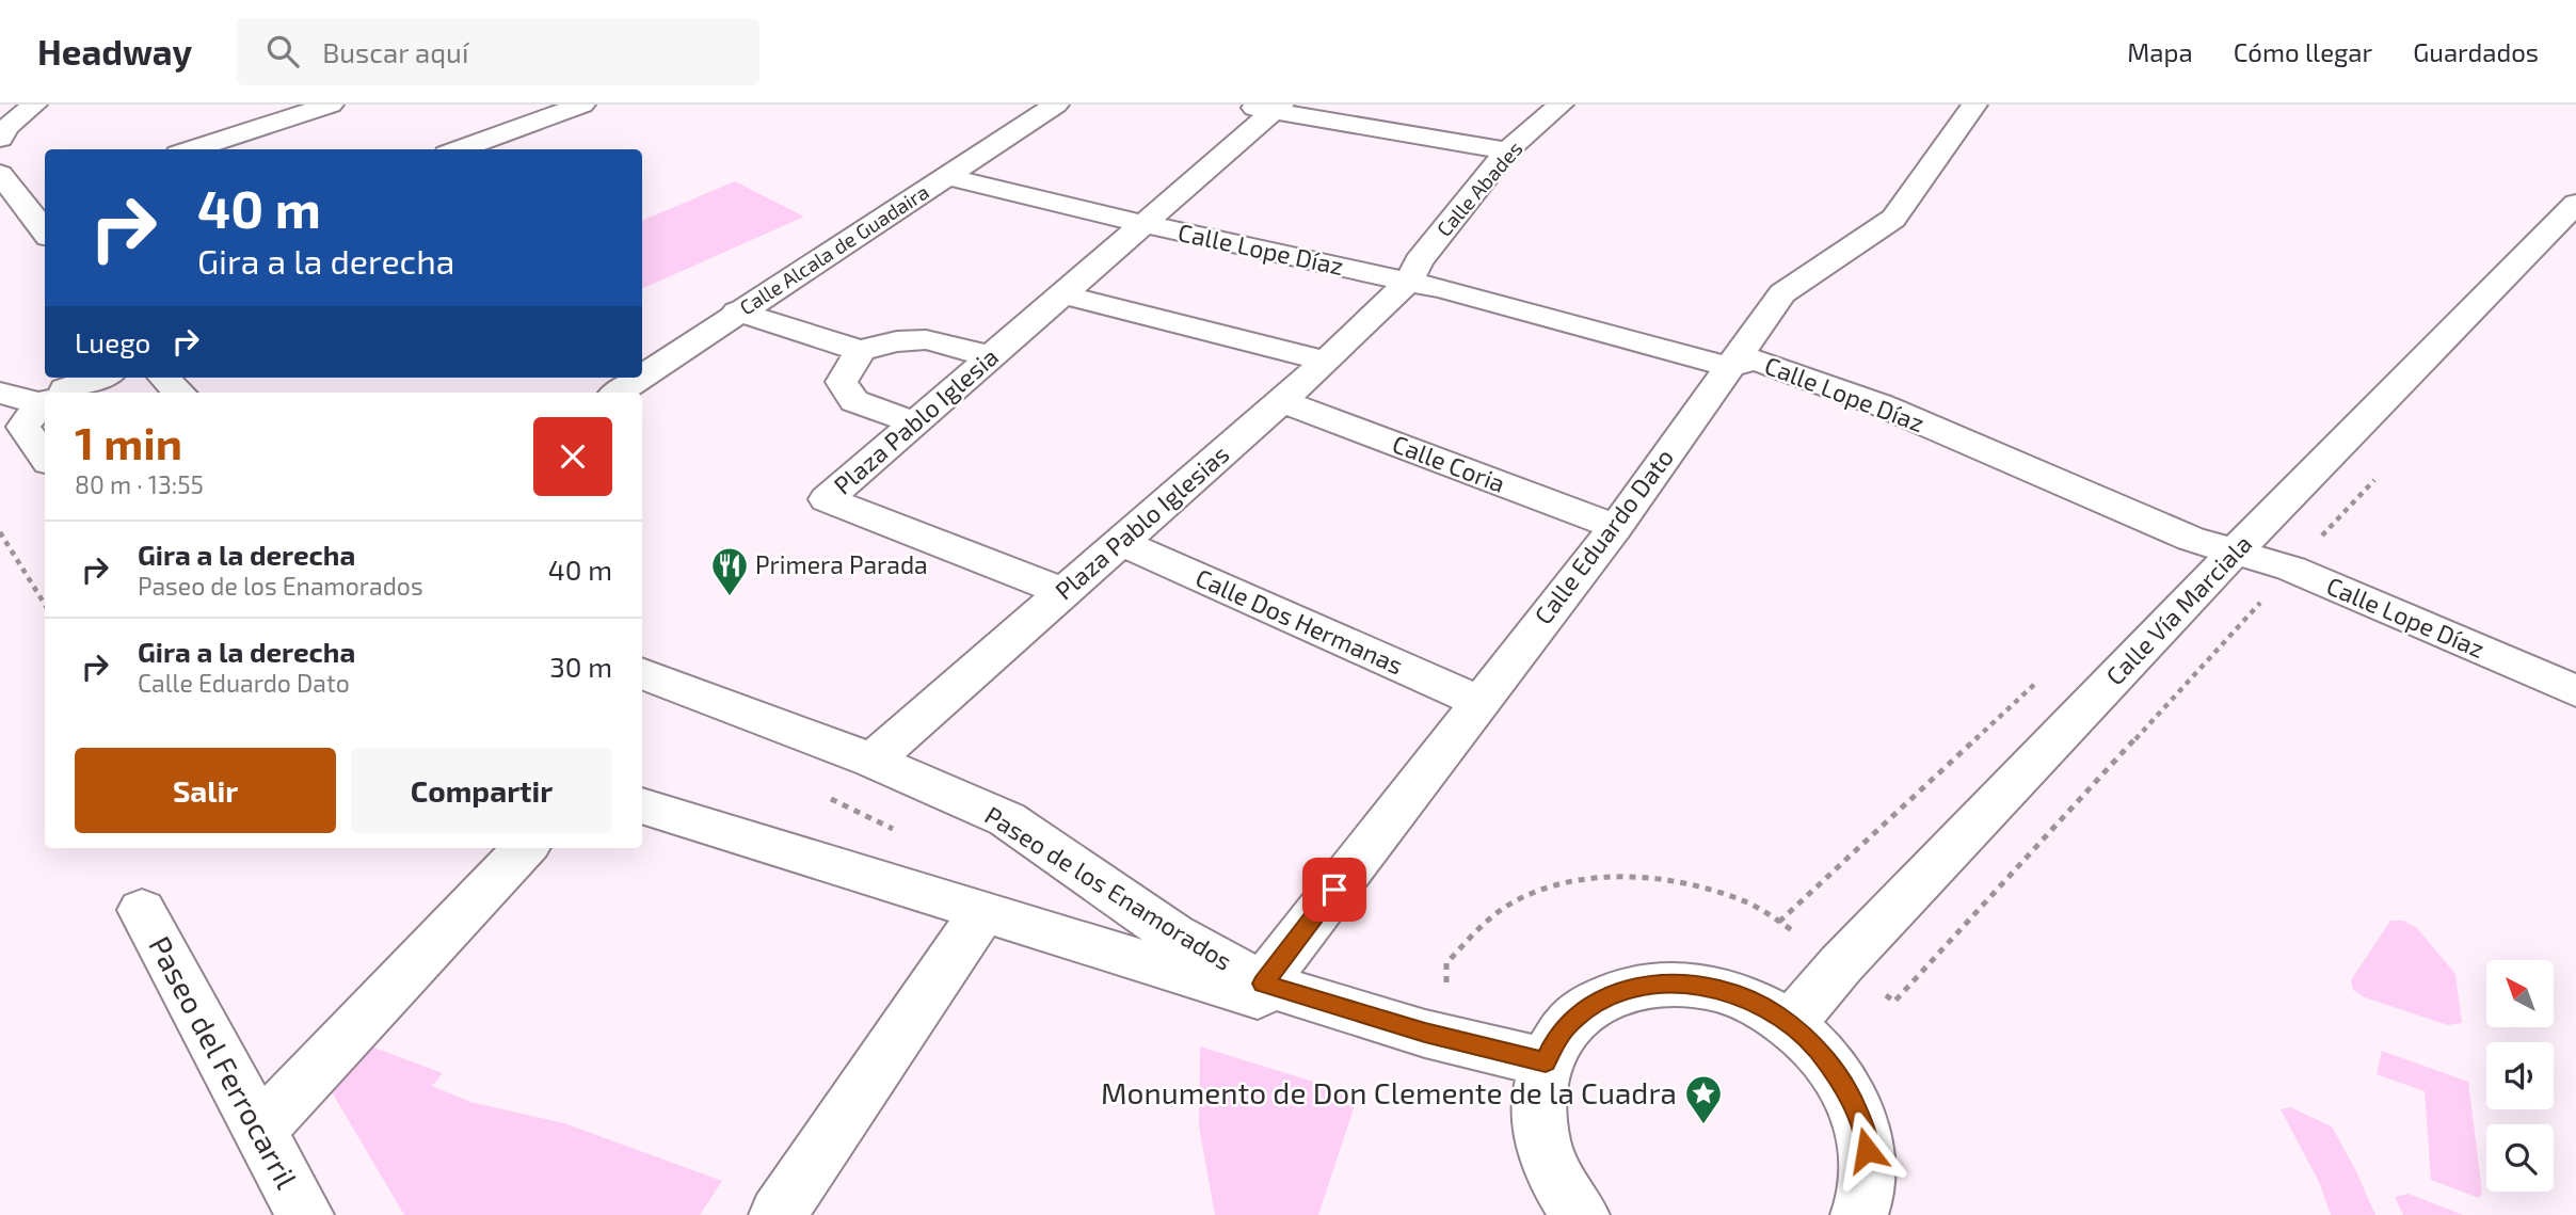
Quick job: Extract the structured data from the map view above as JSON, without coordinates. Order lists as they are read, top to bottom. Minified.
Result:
{"streets":{"street":["Calle Abades","Calle Alcala de Guadaira","Calle Lope Díaz","Plaza Pablo Iglesia","Calle Coria","Plaza Pablo Iglesias","Calle Eduardo Dato","Calle Vía Marciala","Calle Dos Hermanas","Paseo de los Enamorados","Paseo del Ferrocarril"]},"crossings":[["Calle Abades","Calle Lope Díaz"],["Calle Abades","Plaza Pablo Iglesias"],["Calle Alcala de Guadaira","Calle Lope Díaz"],["Calle Lope Díaz","Plaza Pablo Iglesia"],["Calle Lope Díaz","Plaza Pablo Iglesias"],["Calle Lope Díaz","Calle Eduardo Dato"],["Calle Lope Díaz","Calle Vía Marciala"],["Plaza Pablo Iglesia","Plaza Pablo Iglesias"],["Calle Coria","Plaza Pablo Iglesias"],["Calle Coria","Calle Eduardo Dato"],["Plaza Pablo Iglesias","Calle Dos Hermanas"],["Plaza Pablo Iglesias","Paseo de los Enamorados"],["Calle Eduardo Dato","Calle Dos Hermanas"],["Calle Eduardo Dato","Paseo de los Enamorados"]],"places":{"restaurant":["Primera Parada"],"place":["Monumento de Don Clemente de la Cuadra"]},"north":"top left","page":{"header":"Headway","search":"Buscar aquí","nav":["Mapa","Cómo llegar","Guardados"],"turn":["40 m","Gira a la derecha"],"then":"Luego","heading":["1 min","80 m · 13:55"],"list":[{"name":"Gira a la derecha","note":"Paseo de los Enamorados","value":"40 m"},{"name":"Gira a la derecha","note":"Calle Eduardo Dato","value":"30 m"}],"buttons":["Salir","Compartir"]}}
